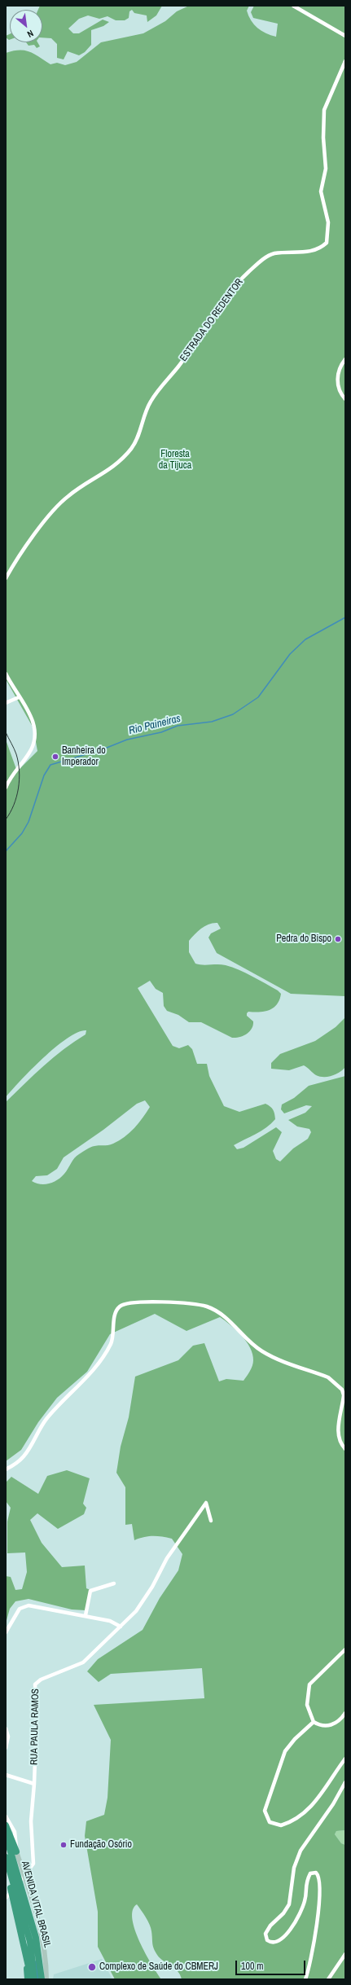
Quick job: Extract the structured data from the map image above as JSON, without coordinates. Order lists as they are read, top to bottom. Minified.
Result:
{"streets":{"highway":["AVENIDA VITAL BRASIL"],"street":["ESTRADA DO REDENTOR","RUA PAULA RAMOS"]},"water":["Rio Paineiras"],"parks":["Floresta da Tijuca"],"places":["Banheira do Imperador","Pedra do Bispo","Fundação Osório","Complexo de Saúde do CBMERJ"],"scale_bar":"100 m","north":"bottom right"}
